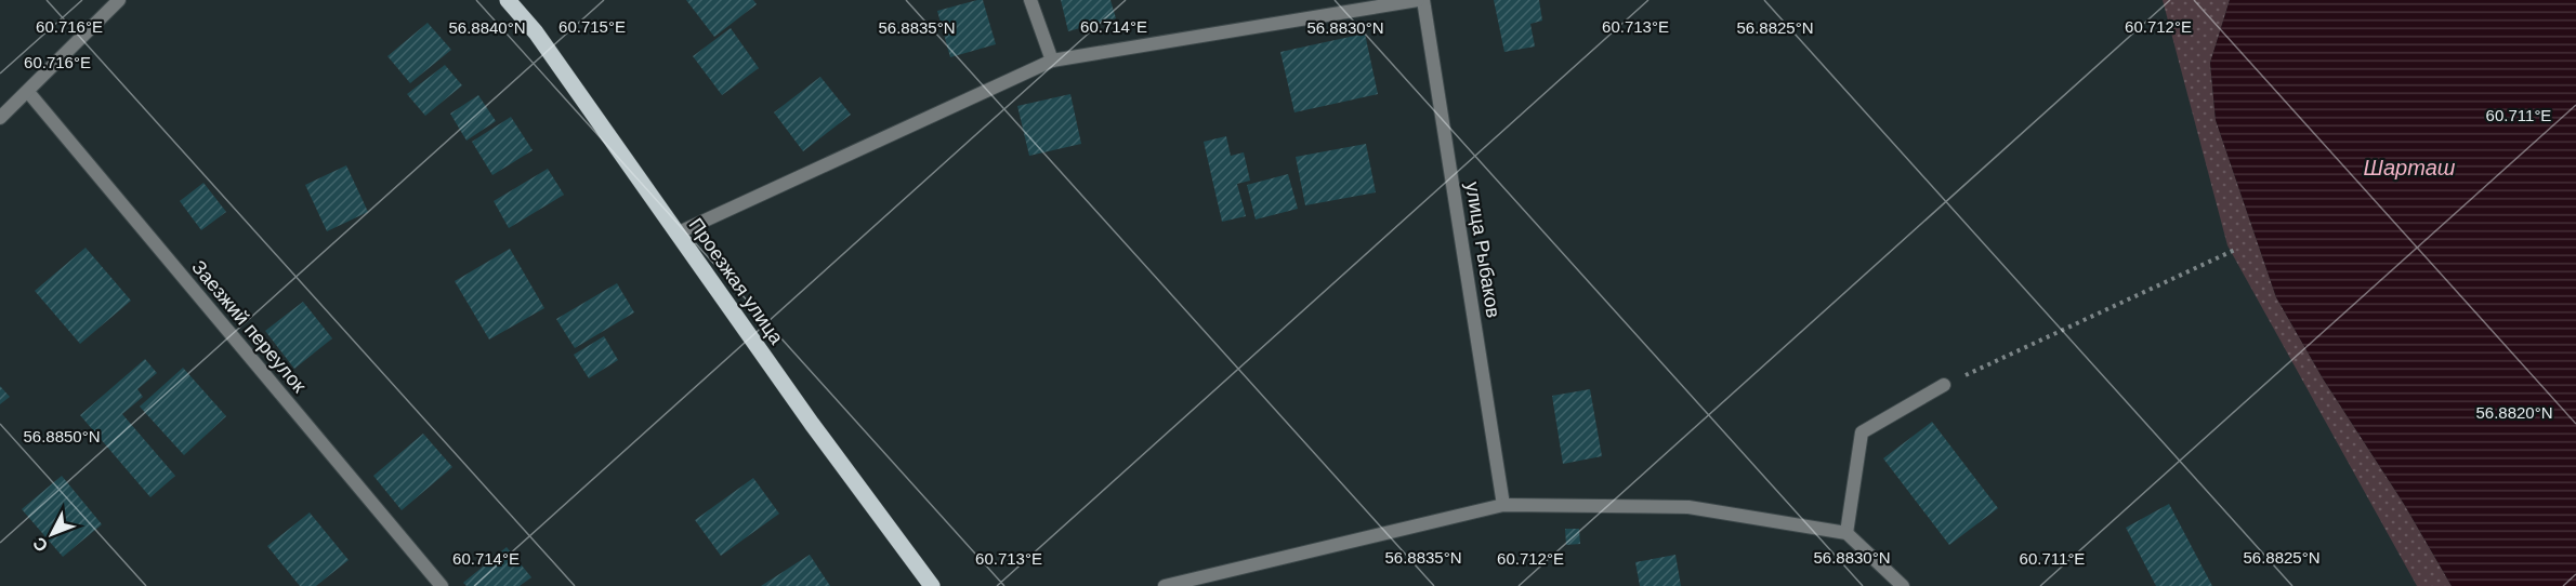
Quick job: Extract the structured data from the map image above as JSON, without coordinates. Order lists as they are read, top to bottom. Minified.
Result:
{"streets":{"main road":["Проезжая улица"],"street":["улица Рыбаков","Заезжий переулок"]},"water":["Шарташ"],"north":"bottom left","coordinates":["60.712°E","60.715°E","60.714°E","60.713°E","60.716°E","56.8840°N","56.8835°N","56.8825°N","56.8830°N","60.711°E","56.8820°N","56.8850°N"]}
